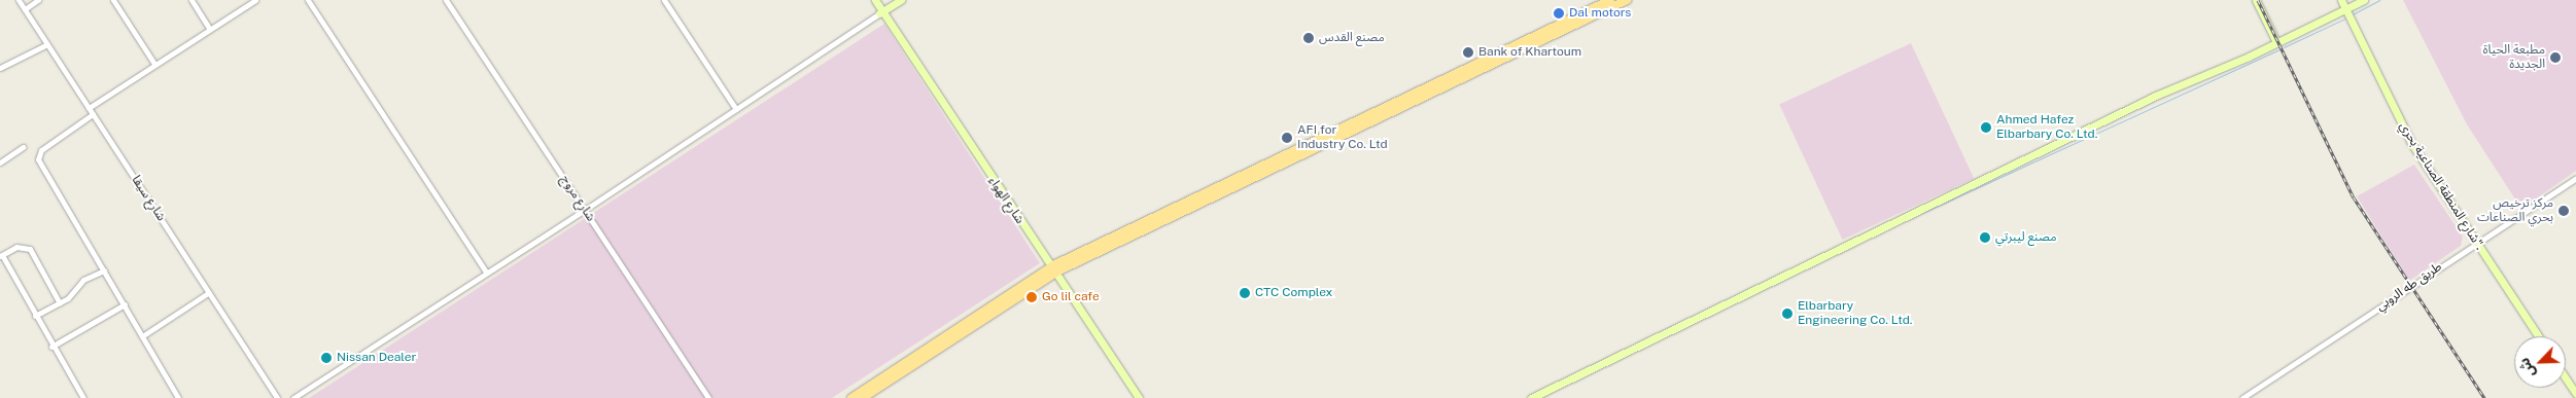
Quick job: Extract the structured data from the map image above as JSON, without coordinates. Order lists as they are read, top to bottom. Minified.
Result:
{"streets":{"street":["شارع المنطقة الصناعية بحري\".","شارع سيقا","شارع مروج","شارع الهواء","طريق طه الروبي"]},"crossings":[["شارع المنطقة الصناعية بحري\".","طريق طه الروبي"]],"places":["Dal motors","مصنع القدس","Bank of Khartoum","مطبعة الحياة الجديدة","Ahmed Hafez Elbarbary Co. Ltd.","AFI for Industry Co. Ltd","مركز ترخيص بحري الصناعات","مصنع ليبرتي","CTC Complex","Go lil cafe","Elbarbary Engineering Co. Ltd.","Nissan Dealer"],"north":"bottom left"}
